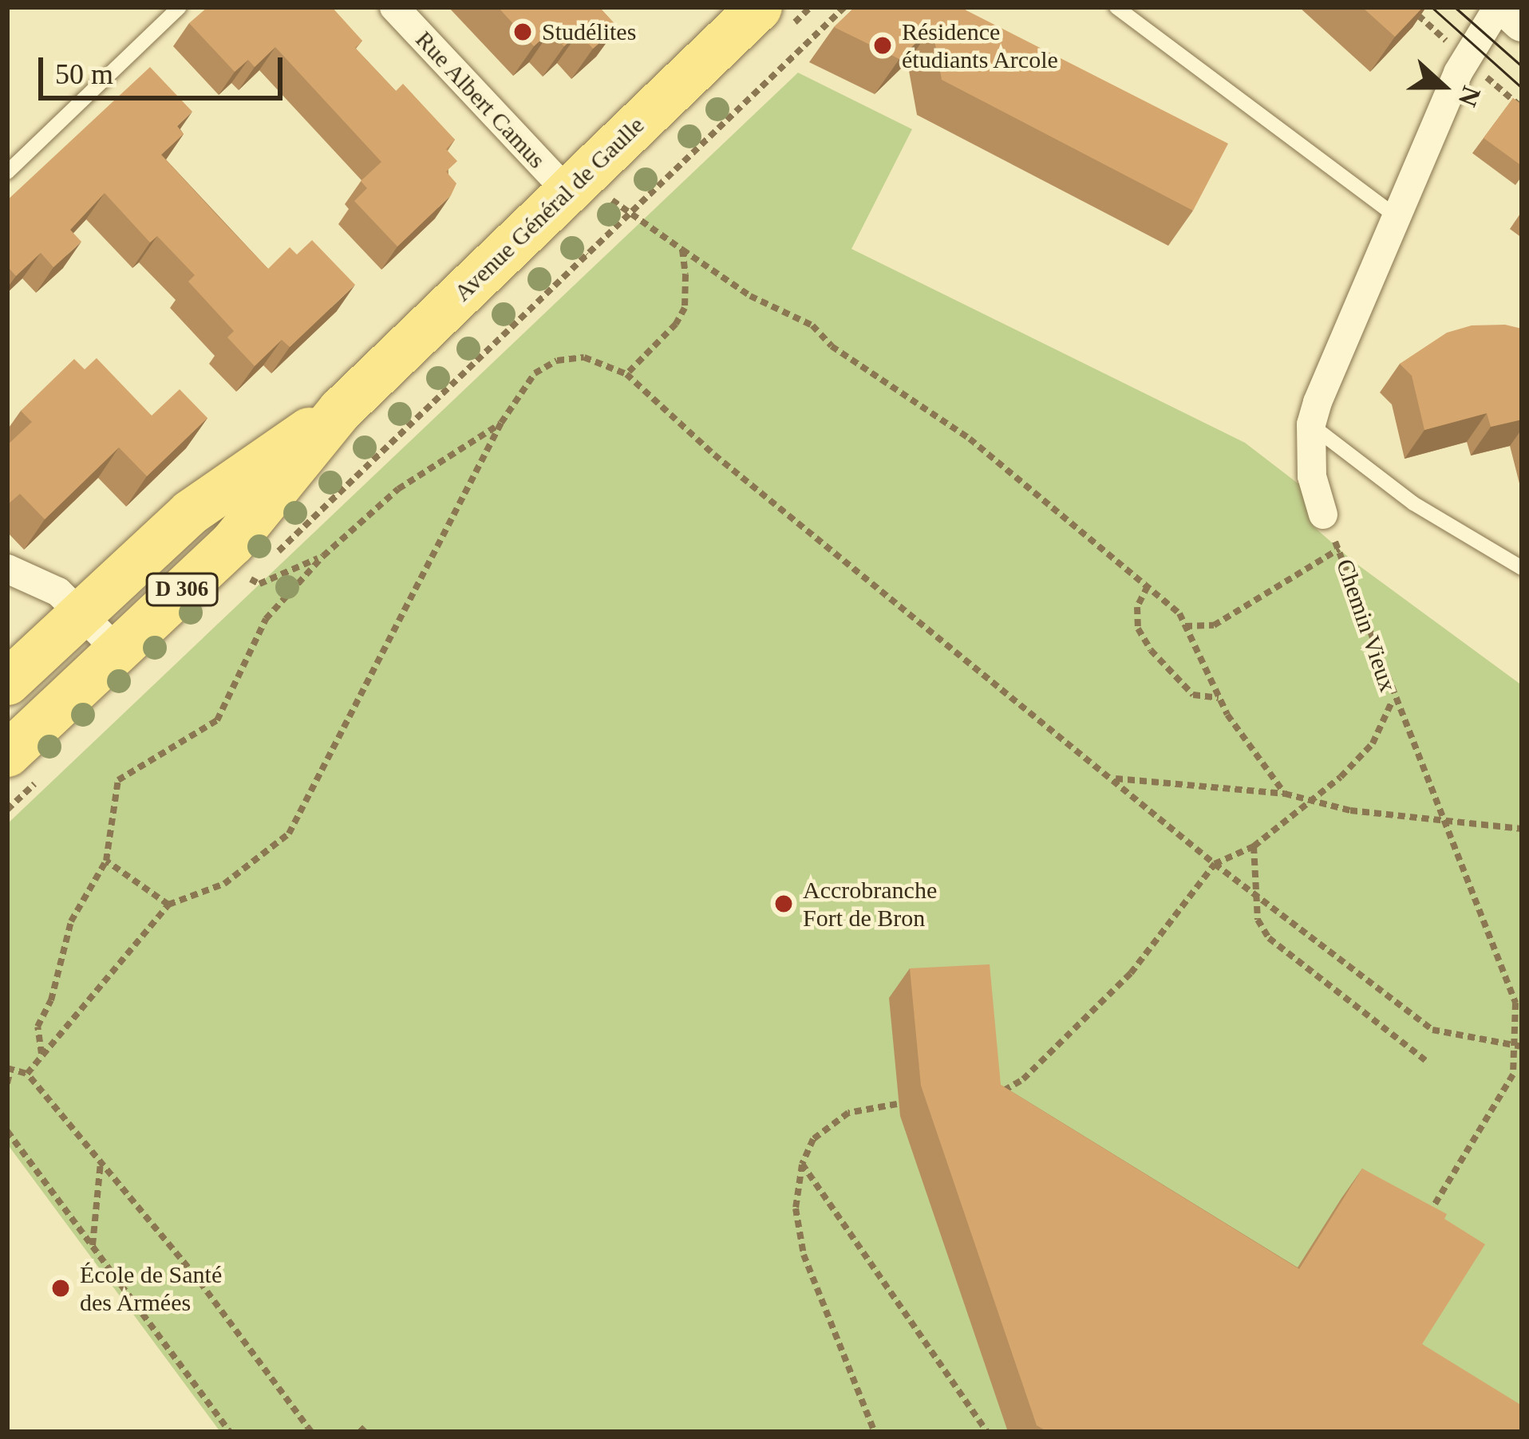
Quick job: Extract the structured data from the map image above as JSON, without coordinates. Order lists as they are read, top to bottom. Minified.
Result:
{"streets":{"main road":["Avenue Général de Gaulle","D 306"],"street":["Rue Albert Camus"],"path":["Chemin Vieux"]},"crossings":[["Rue Albert Camus","Avenue Général de Gaulle"]],"places":["Studélites","Résidence étudiants Arcole","Accrobranche Fort de Bron","École de Santé des Armées"],"scale_bar":"50 m","north":"right"}
